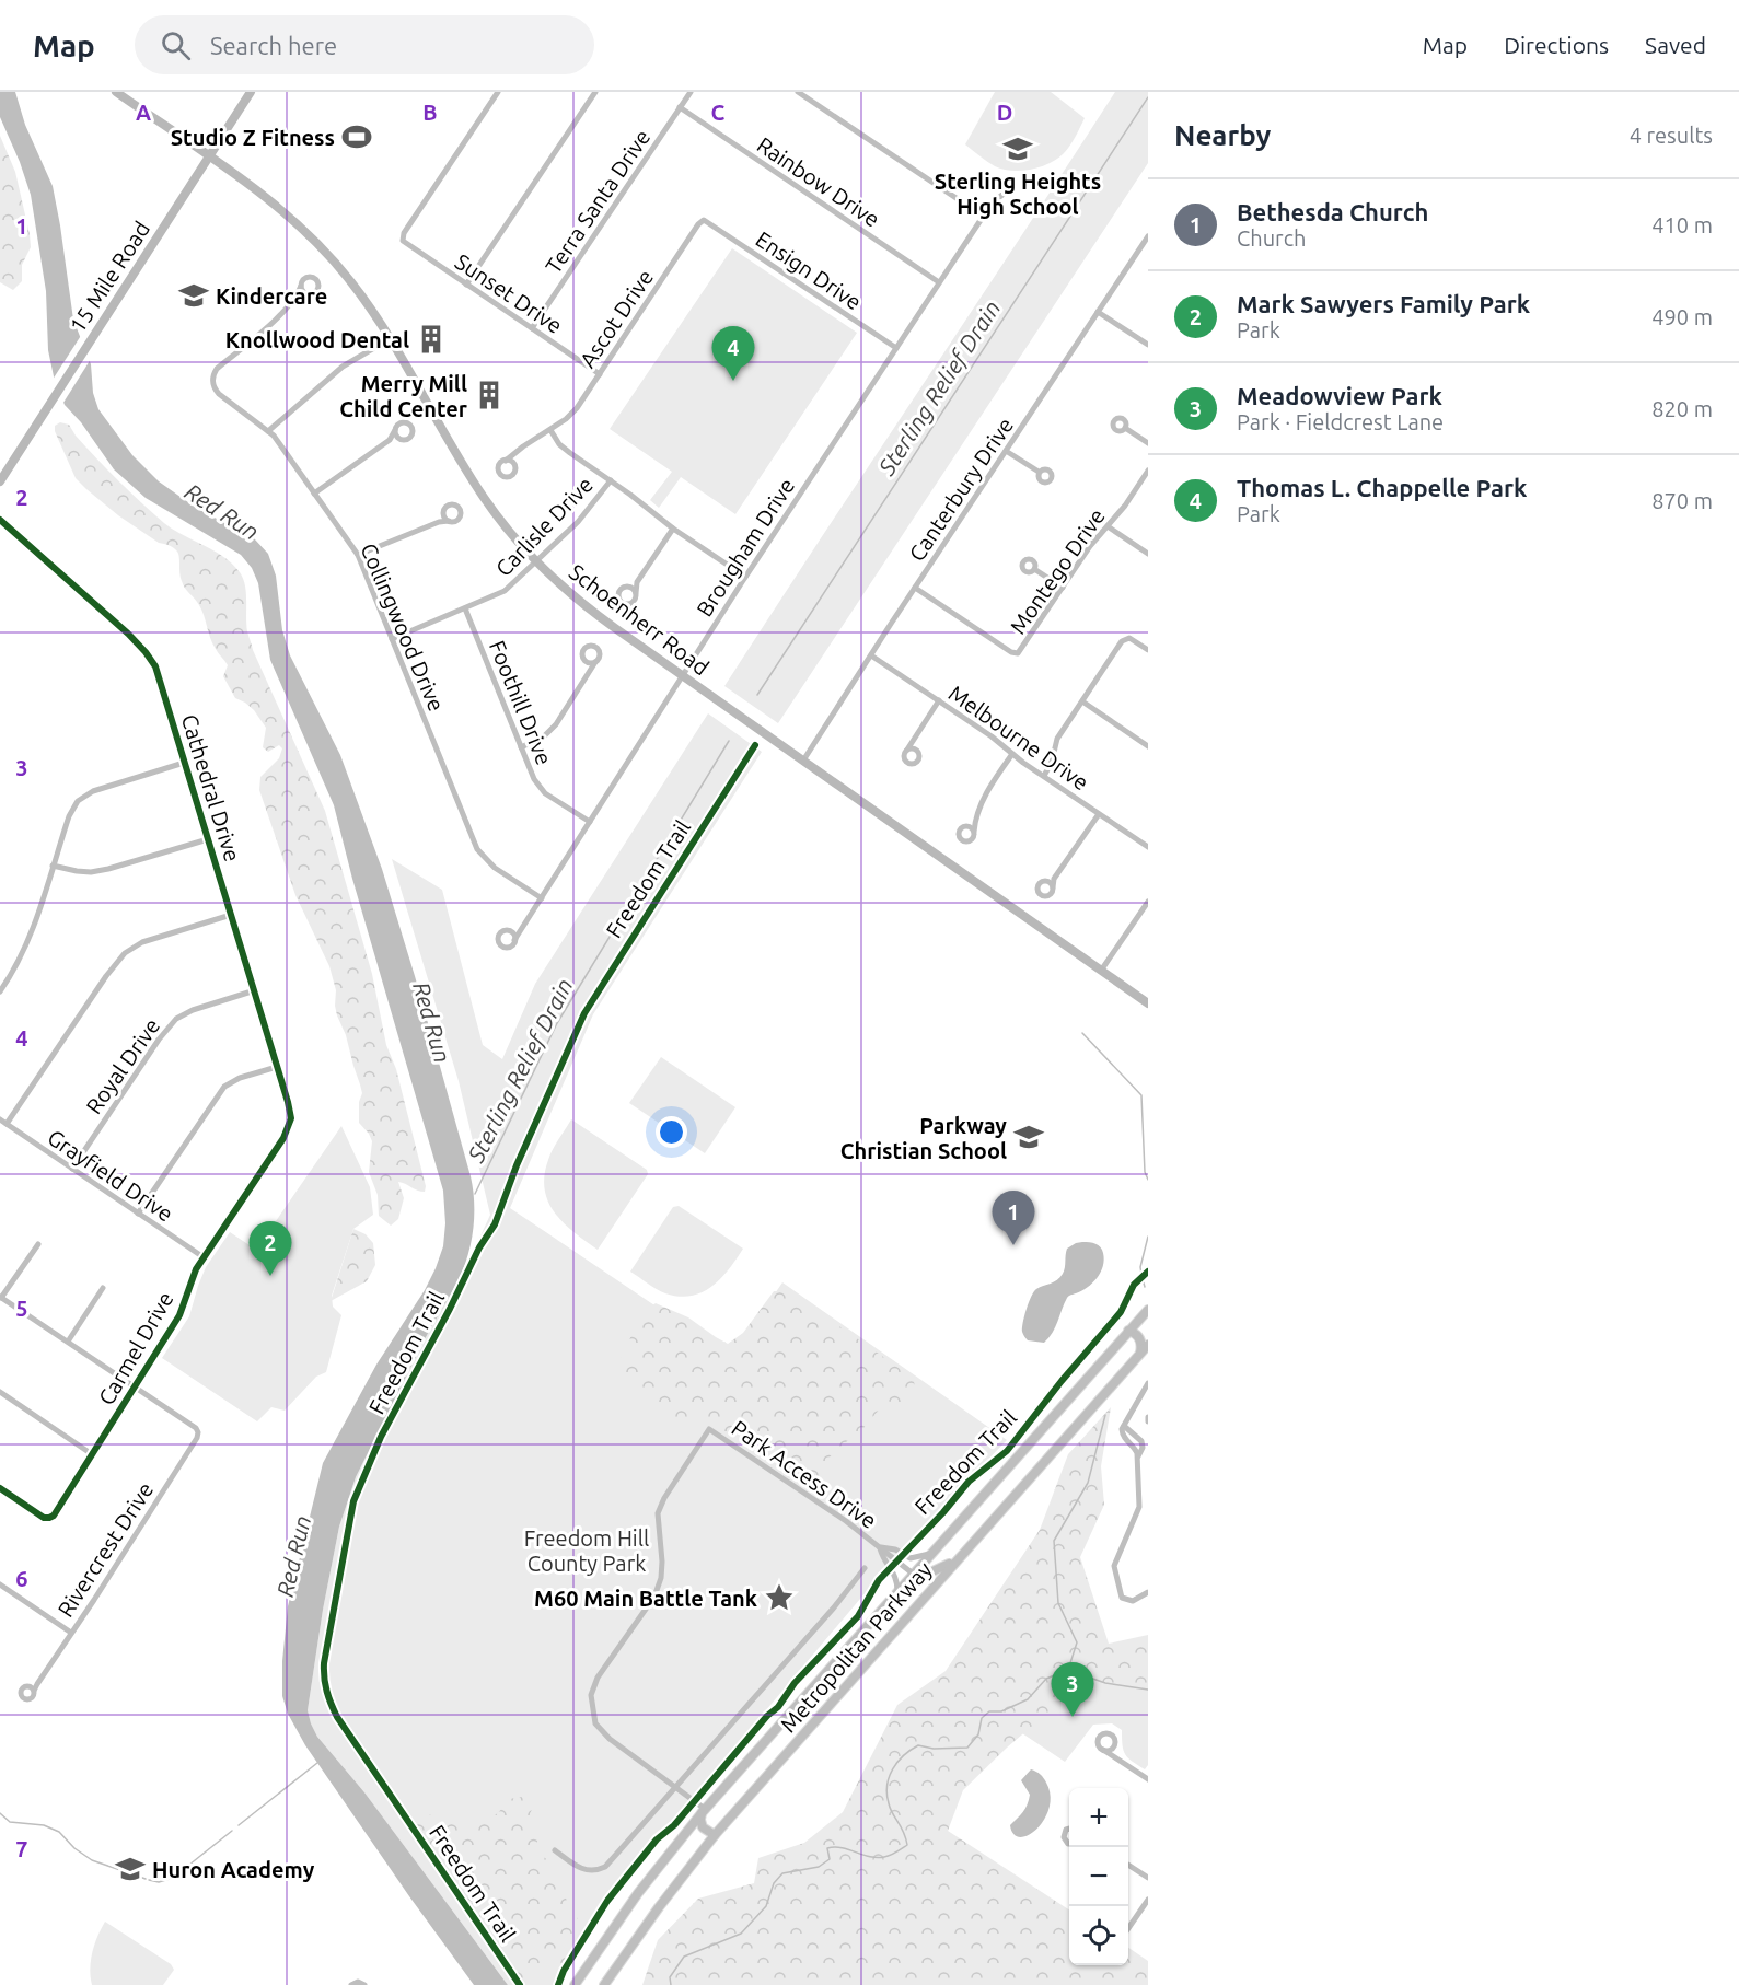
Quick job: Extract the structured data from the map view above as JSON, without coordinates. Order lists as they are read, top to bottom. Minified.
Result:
{"streets":{"main road":["15 Mile Road","Schoenherr Road","Metropolitan Parkway"],"street":["Rainbow Drive","Terra Santa Drive","Ensign Drive","Sunset Drive","Ascot Drive","Canterbury Drive","Carlisle Drive","Brougham Drive","Montego Drive","Collingwood Drive","Foothill Drive","Melbourne Drive","Cathedral Drive","Royal Drive","Grayfield Drive","Carmel Drive","Park Access Drive","Rivercrest Drive"],"cycle path":["Freedom Trail"]},"crossings":[["Rainbow Drive","Terra Santa Drive"],["Rainbow Drive","Brougham Drive"],["Terra Santa Drive","Sunset Drive"],["Ensign Drive","Ascot Drive"],["Ensign Drive","Brougham Drive"],["15 Mile Road","Schoenherr Road"],["Sunset Drive","Ascot Drive"],["Canterbury Drive","Montego Drive"],["Canterbury Drive","Schoenherr Road"],["Canterbury Drive","Melbourne Drive"],["Carlisle Drive","Schoenherr Road"],["Carlisle Drive","Collingwood Drive"],["Carlisle Drive","Foothill Drive"],["Brougham Drive","Schoenherr Road"],["Brougham Drive","Collingwood Drive"],["Brougham Drive","Foothill Drive"],["Cathedral Drive","Royal Drive"],["Cathedral Drive","Carmel Drive"],["Royal Drive","Grayfield Drive"],["Grayfield Drive","Carmel Drive"],["Carmel Drive","Rivercrest Drive"],["Park Access Drive","Metropolitan Parkway"]],"water":["Sterling Relief Drain","Red Run"],"parks":["Freedom Hill County Park"],"places":{"sports":["Studio Z Fitness"],"school or university":["Sterling Heights High School","Kindercare","Parkway Christian School","Huron Academy"],"building":["Knollwood Dental","Merry Mill Child Center"],"place":["M60 Main Battle Tank"]},"page":{"header":"Map","search":"Search here","nav":["Map","Directions","Saved"],"heading":["Nearby","4 results"],"list":[{"mark":"1","name":"Bethesda Church","note":"Church","value":"410 m"},{"mark":"2","name":"Mark Sawyers Family Park","note":"Park","value":"490 m"},{"mark":"3","name":"Meadowview Park","note":"Park · Fieldcrest Lane","value":"820 m"},{"mark":"4","name":"Thomas L. Chappelle Park","note":"Park","value":"870 m"}],"pins":["4","1","2","3"],"map_buttons":["+","−"]},"grid":{"columns":["A","B","C","D"],"rows":["1","2","3","4","5","6","7"]}}
